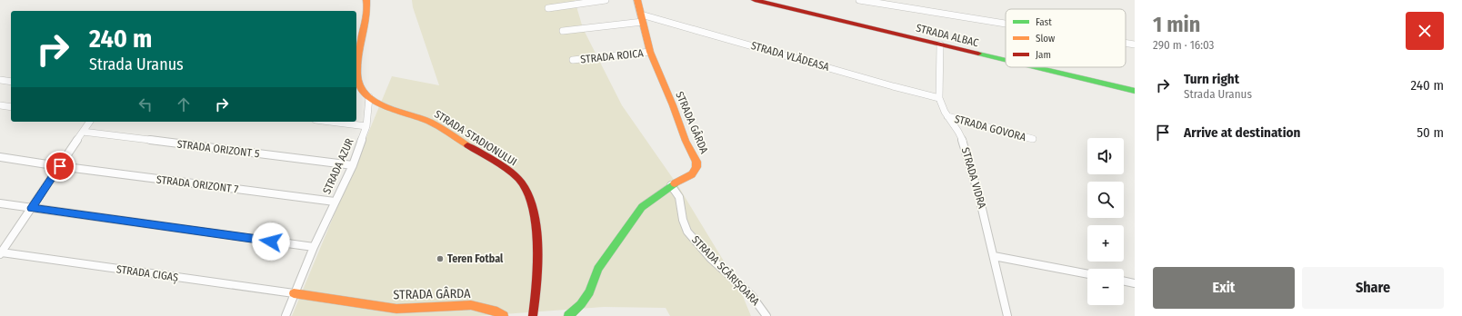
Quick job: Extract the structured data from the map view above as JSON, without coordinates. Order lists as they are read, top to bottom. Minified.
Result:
{"streets":{"street":["STRADA ALBAC","STRADA ROICA","STRADA VLĂDEASA","STRADA GÂRDA","STRADA GOVORA","STRADA STADIONULUI","STRADA ORIZONT 5","STRADA AZUR","STRADA VIDRA","STRADA ORIZONT 7","STRADA SCĂRIȘOARA","STRADA CIGAȘ"]},"crossings":[["STRADA ALBAC","STRADA VIDRA"],["STRADA ROICA","STRADA GÂRDA"],["STRADA VLĂDEASA","STRADA GÂRDA"],["STRADA VLĂDEASA","STRADA VIDRA"],["STRADA GÂRDA","STRADA AZUR"],["STRADA GÂRDA","STRADA SCĂRIȘOARA"],["STRADA GÂRDA","STRADA CIGAȘ"],["STRADA GOVORA","STRADA VIDRA"],["STRADA STADIONULUI","STRADA AZUR"],["STRADA ORIZONT 5","STRADA AZUR"],["STRADA AZUR","STRADA ORIZONT 7"],["STRADA AZUR","STRADA CIGAȘ"]],"places":["Teren Fotbal"],"legend":["Fast","Slow","Jam"],"page":{"heading":["1 min","290 m · 16:03"],"turn":["240 m","Strada Uranus"],"list":[{"name":"Turn right","note":"Strada Uranus","value":"240 m"},{"name":"Arrive at destination","value":"50 m"}],"map_buttons":["+","−"],"buttons":["Exit","Share"]}}
